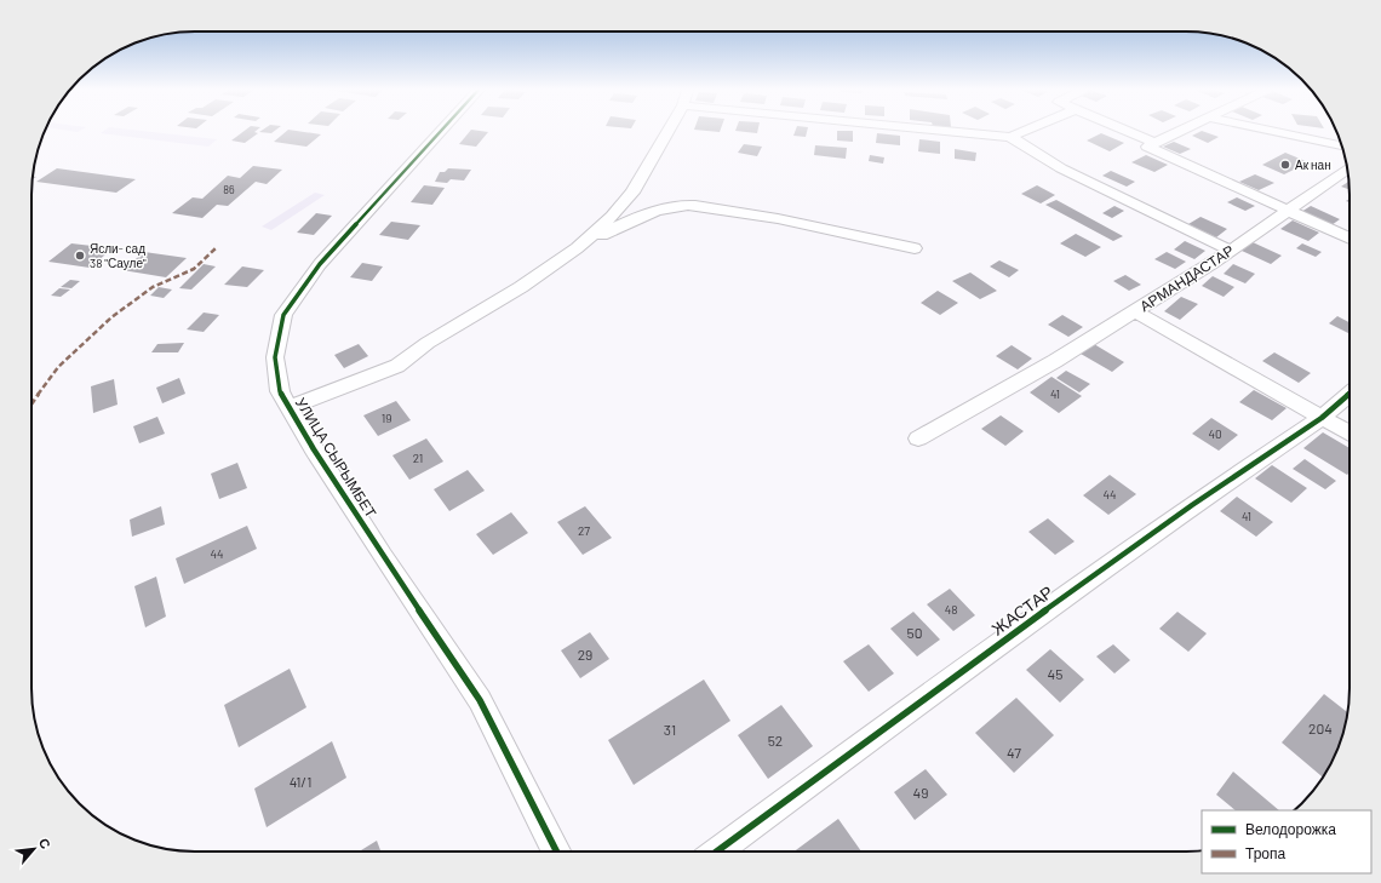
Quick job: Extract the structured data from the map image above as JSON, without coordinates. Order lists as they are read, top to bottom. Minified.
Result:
{"streets":{"street":["АРМАНДАСТАР","УЛИЦА СЫРЫМБЕТ","ЖАСТАР"]},"crossings":[["АРМАНДАСТАР","ЖАСТАР"]],"places":["Ак нан","Ясли- сад 38 \"Сауле\""],"house_numbers":["86","41","19","40","21","44","41","27","44","48","50","29","45","204","31","52","47","41/1","49"],"legend":["Велодорожка","Тропа"],"north":"top right"}
